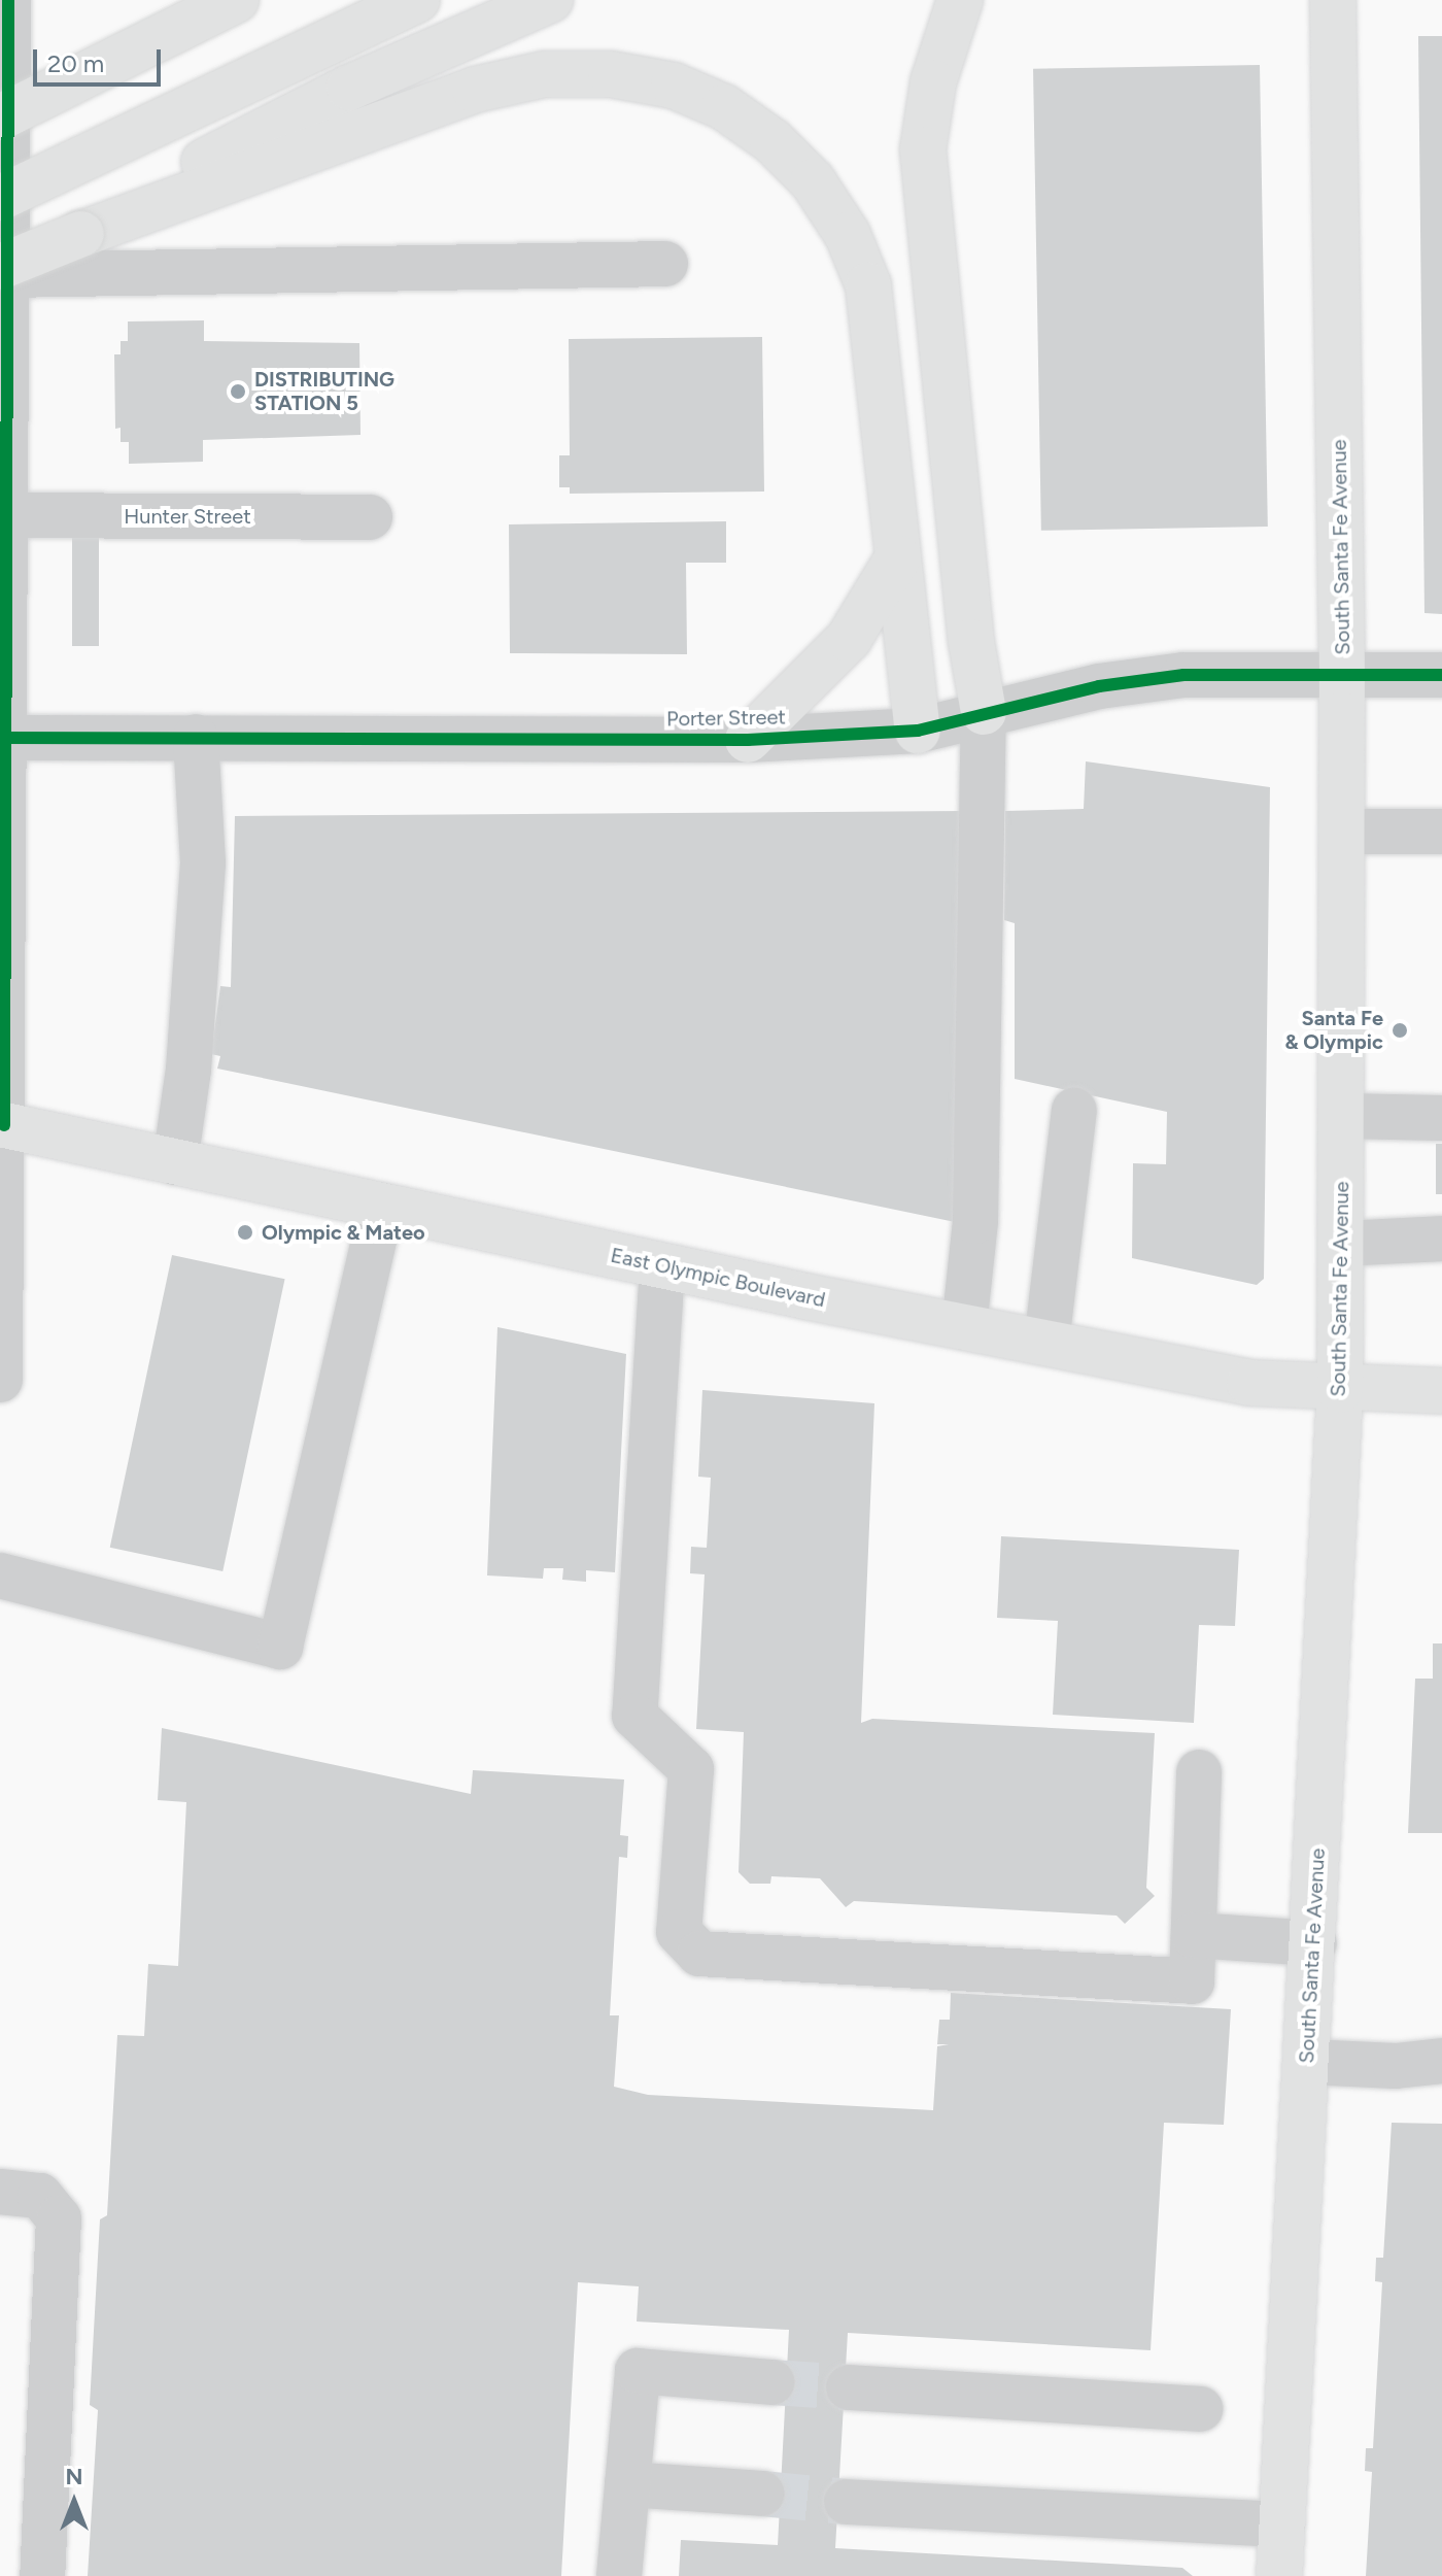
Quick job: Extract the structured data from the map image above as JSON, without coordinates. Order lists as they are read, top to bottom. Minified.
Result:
{"streets":{"main road":["South Santa Fe Avenue","East Olympic Boulevard"],"street":["Hunter Street","Porter Street"]},"crossings":[["South Santa Fe Avenue","Porter Street"],["South Santa Fe Avenue","East Olympic Boulevard"]],"places":["DISTRIBUTING STATION 5","Santa Fe & Olympic","Olympic & Mateo"],"scale_bar":"20 m","north":"top"}
